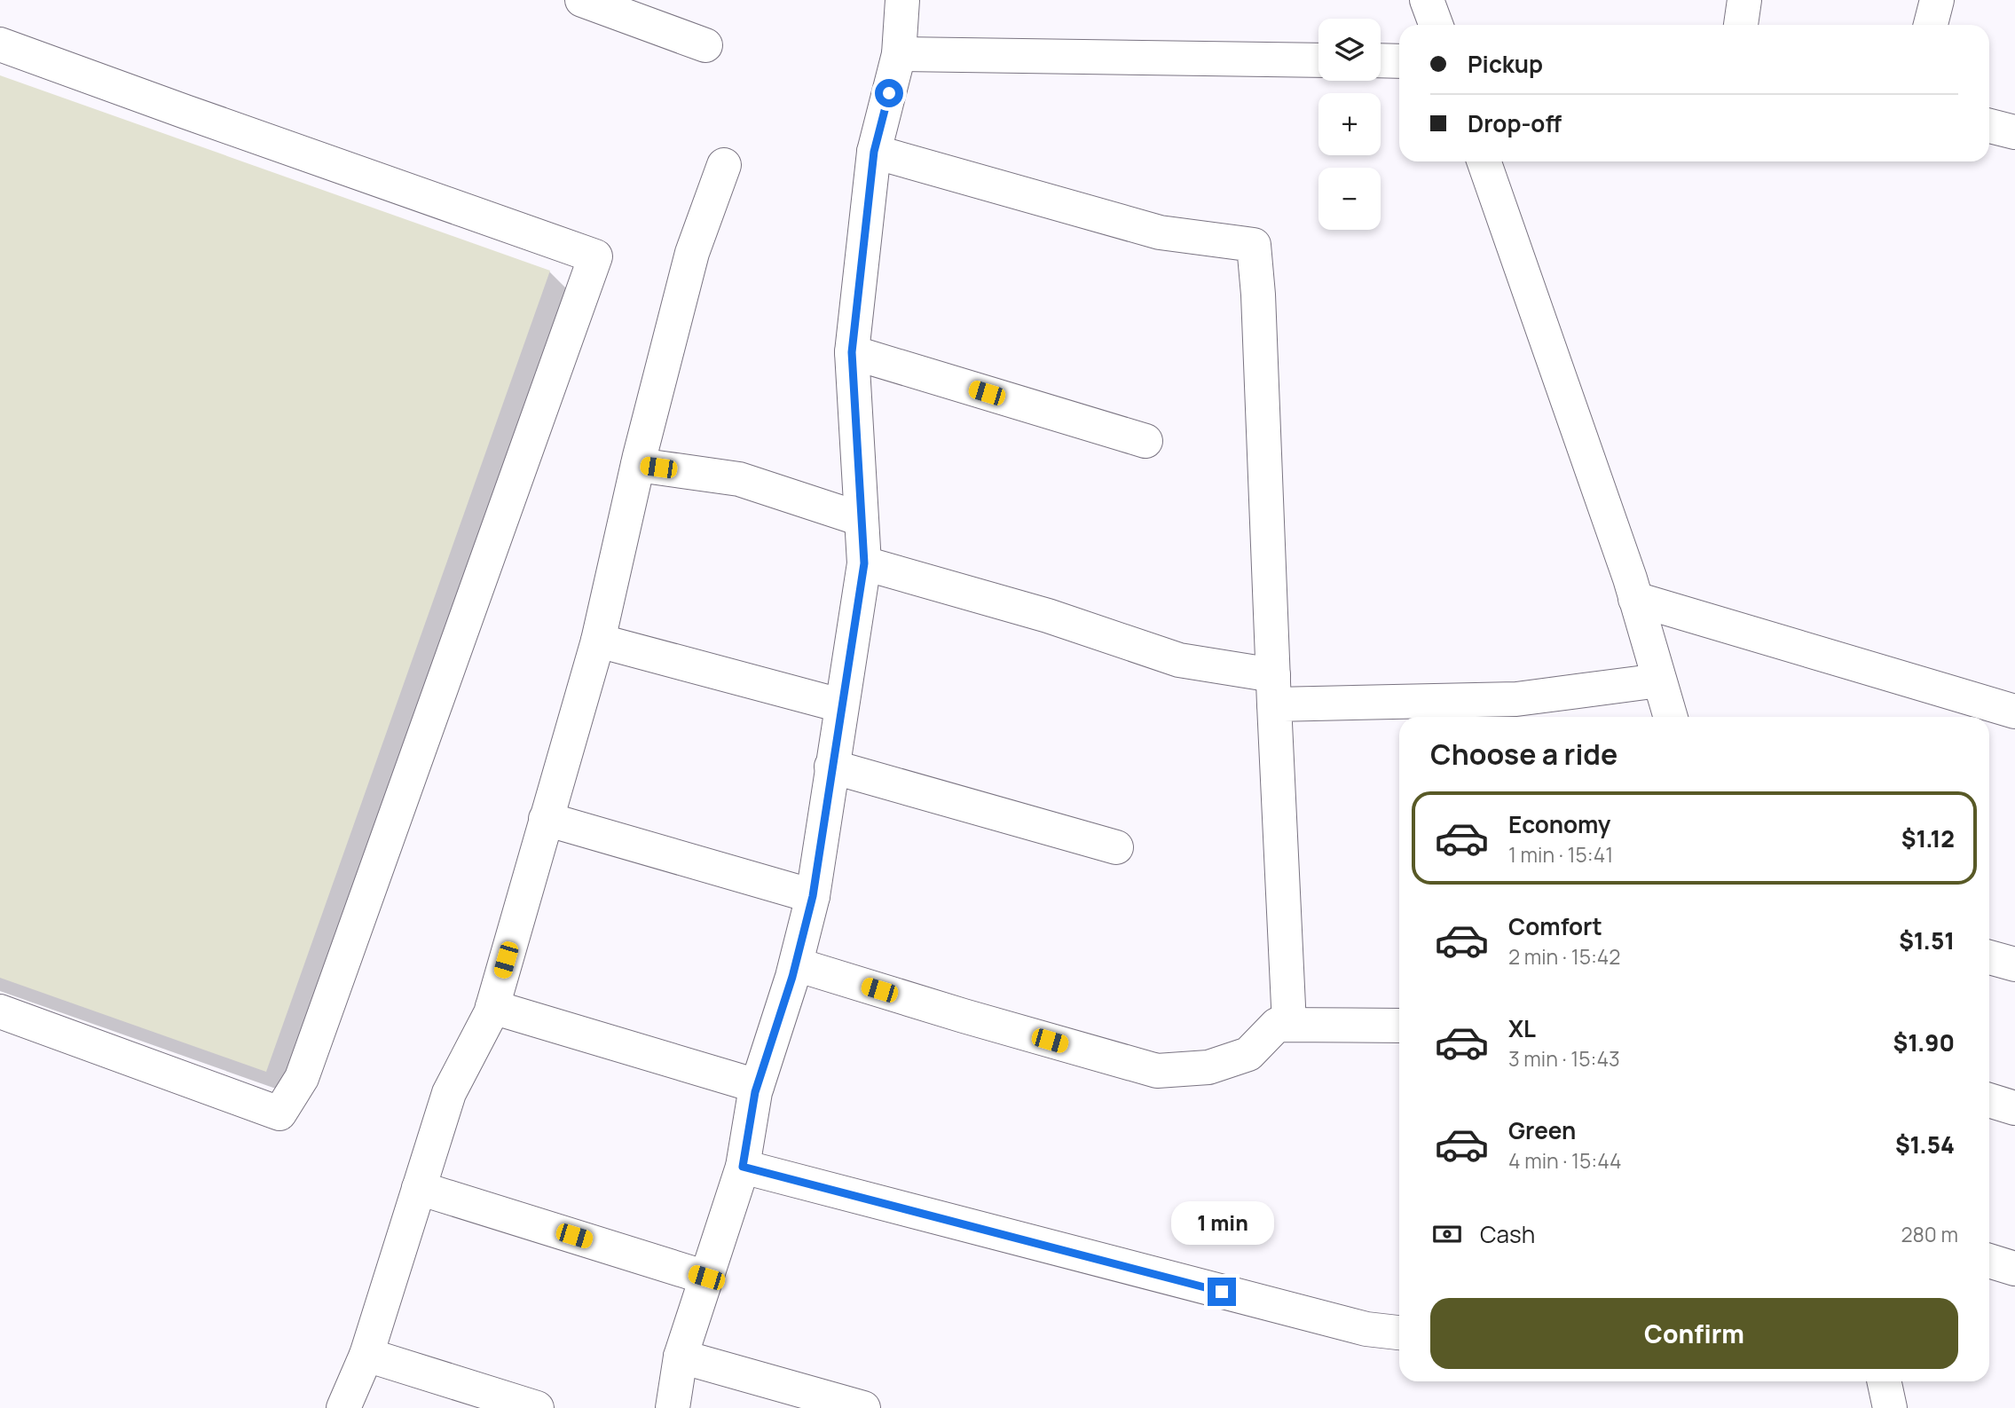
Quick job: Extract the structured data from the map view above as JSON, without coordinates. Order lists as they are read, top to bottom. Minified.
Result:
{"page":{"map_buttons":["+","−"],"banner":["Pickup","Drop-off"],"heading":"Choose a ride","list":[{"name":"Economy","note":"1 min · 15:41","value":"$1.12"},{"name":"Comfort","note":"2 min · 15:42","value":"$1.51"},{"name":"XL","note":"3 min · 15:43","value":"$1.90"},{"name":"Green","note":"4 min · 15:44","value":"$1.54"}],"pay":["Cash","280 m"],"bubble":"1 min","buttons":"Confirm"}}
